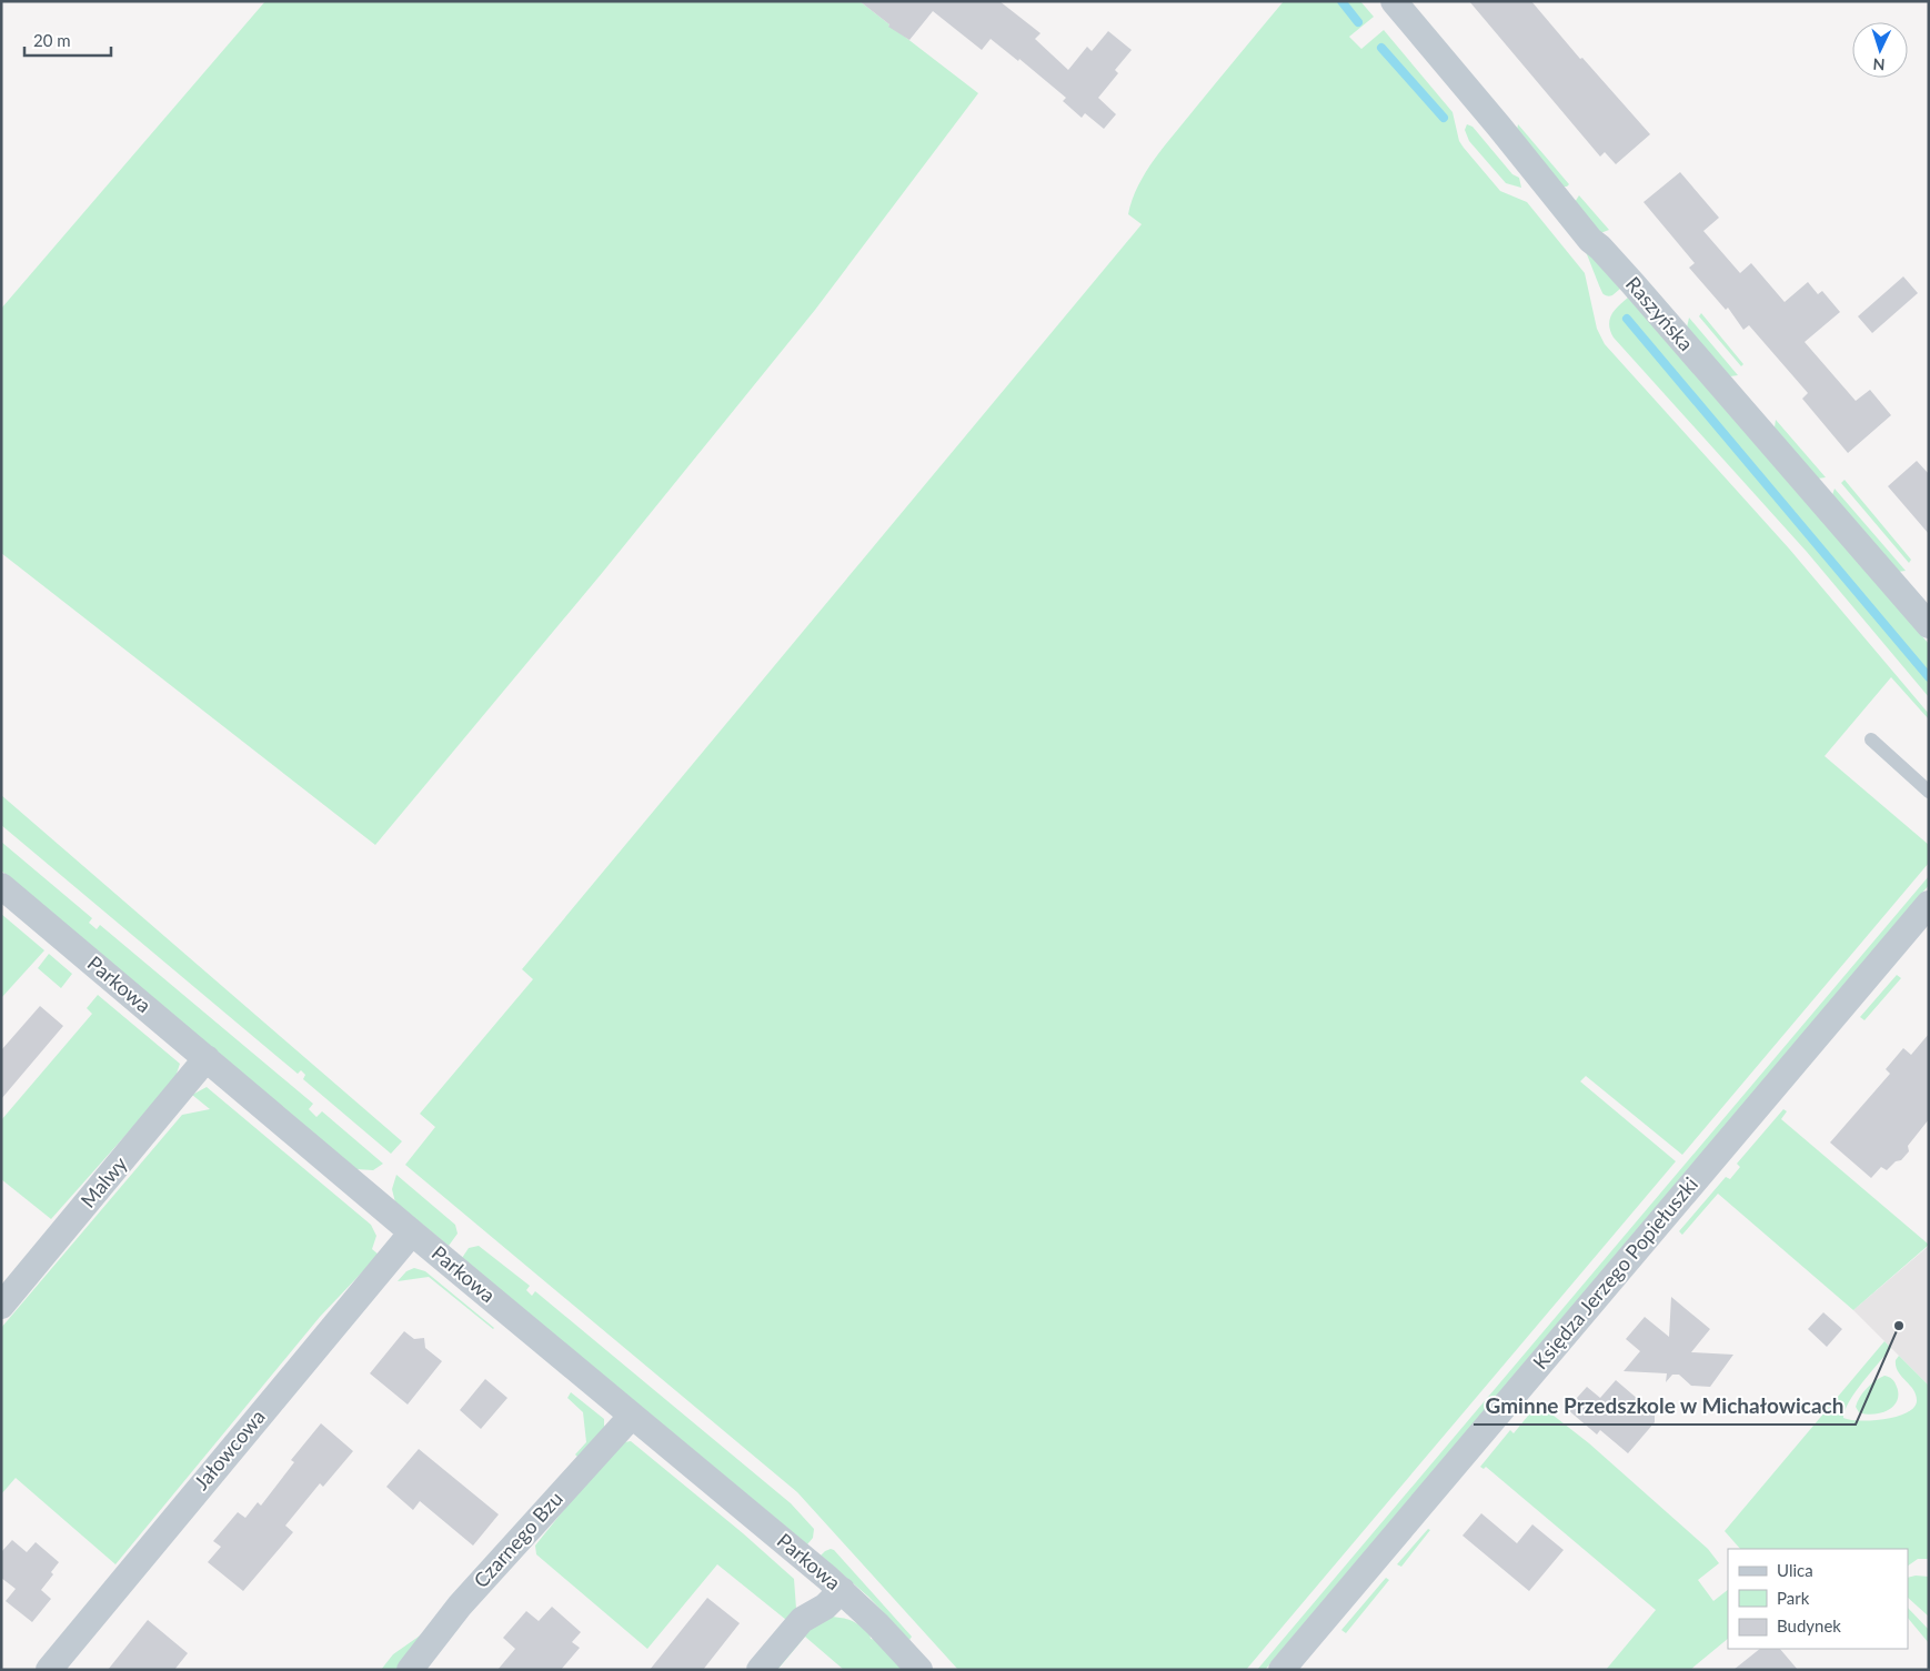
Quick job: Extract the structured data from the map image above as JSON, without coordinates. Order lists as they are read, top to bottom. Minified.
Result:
{"streets":{"street":["Raszyńska","Parkowa","Malwy","Księdza Jerzego Popiełuszki","Jałowcowa","Czarnego Bzu"]},"crossings":[["Parkowa","Malwy"],["Parkowa","Jałowcowa"],["Parkowa","Czarnego Bzu"]],"places":["Gminne Przedszkole w Michałowicach"],"legend":["Ulica","Park","Budynek"],"scale_bar":"20 m","north":"bottom"}
